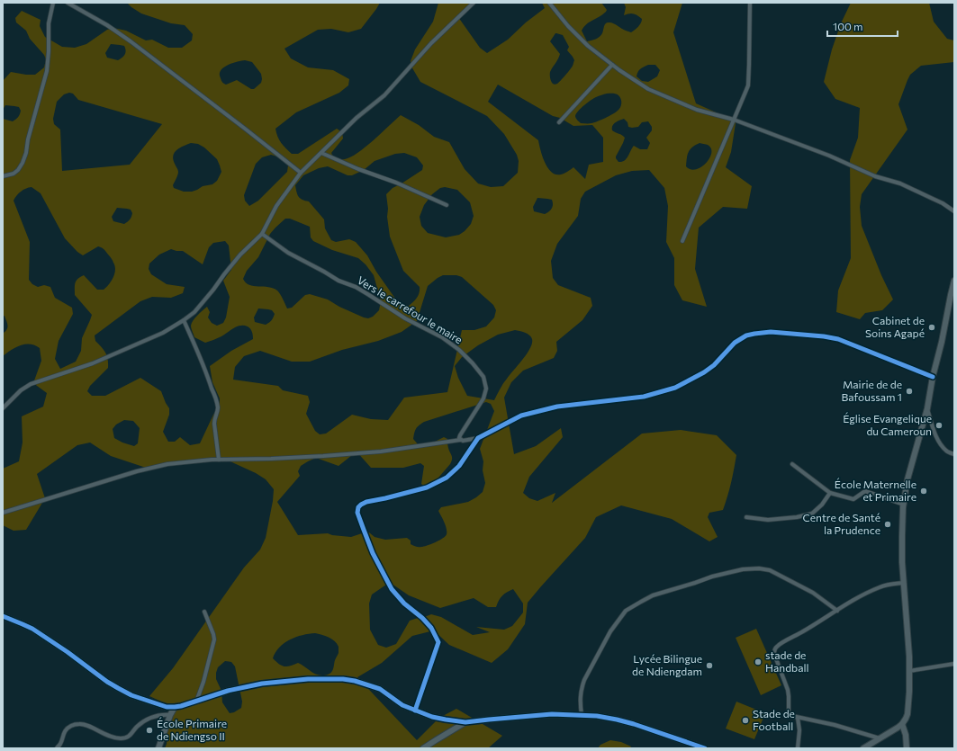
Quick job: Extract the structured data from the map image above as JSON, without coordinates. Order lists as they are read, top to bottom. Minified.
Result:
{"streets":{"street":["Vers le carrefour le maire"]},"places":["Cabinet de Soins Agapé","Mairie de de Bafoussam 1","Église Evangelique du Cameroun","École Maternelle et Primaire","Centre de Santé la Prudence","stade de Handball","Lycée Bilingue de Ndiengdam","Stade de Football","École Primaire de Ndiengso II"],"scale_bar":"100 m"}
